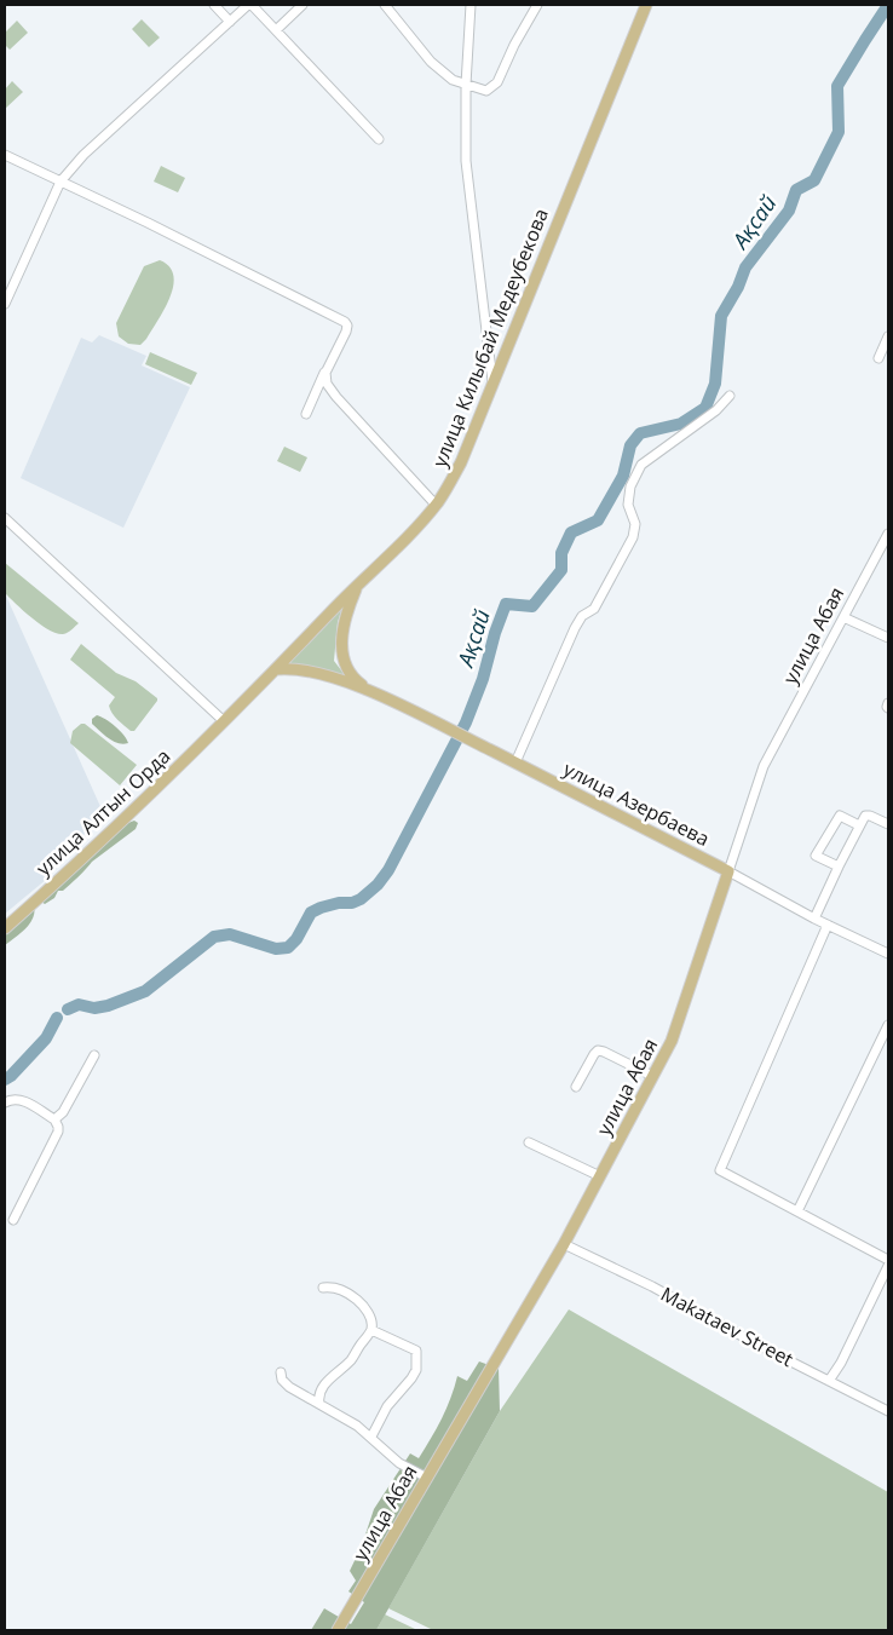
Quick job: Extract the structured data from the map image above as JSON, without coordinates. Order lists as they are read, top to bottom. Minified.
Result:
{"streets":{"main road":["улица Килыбай Медеубекова","улица Абая","улица Азербаева","улица Алтын Орда"],"street":["Makataev Street"]},"crossings":[["улица Килыбай Медеубекова","улица Азербаева"],["улица Килыбай Медеубекова","улица Алтын Орда"],["улица Абая","улица Азербаева"],["улица Абая","Makataev Street"],["улица Азербаева","улица Алтын Орда"]],"water":["Ақсай"]}
